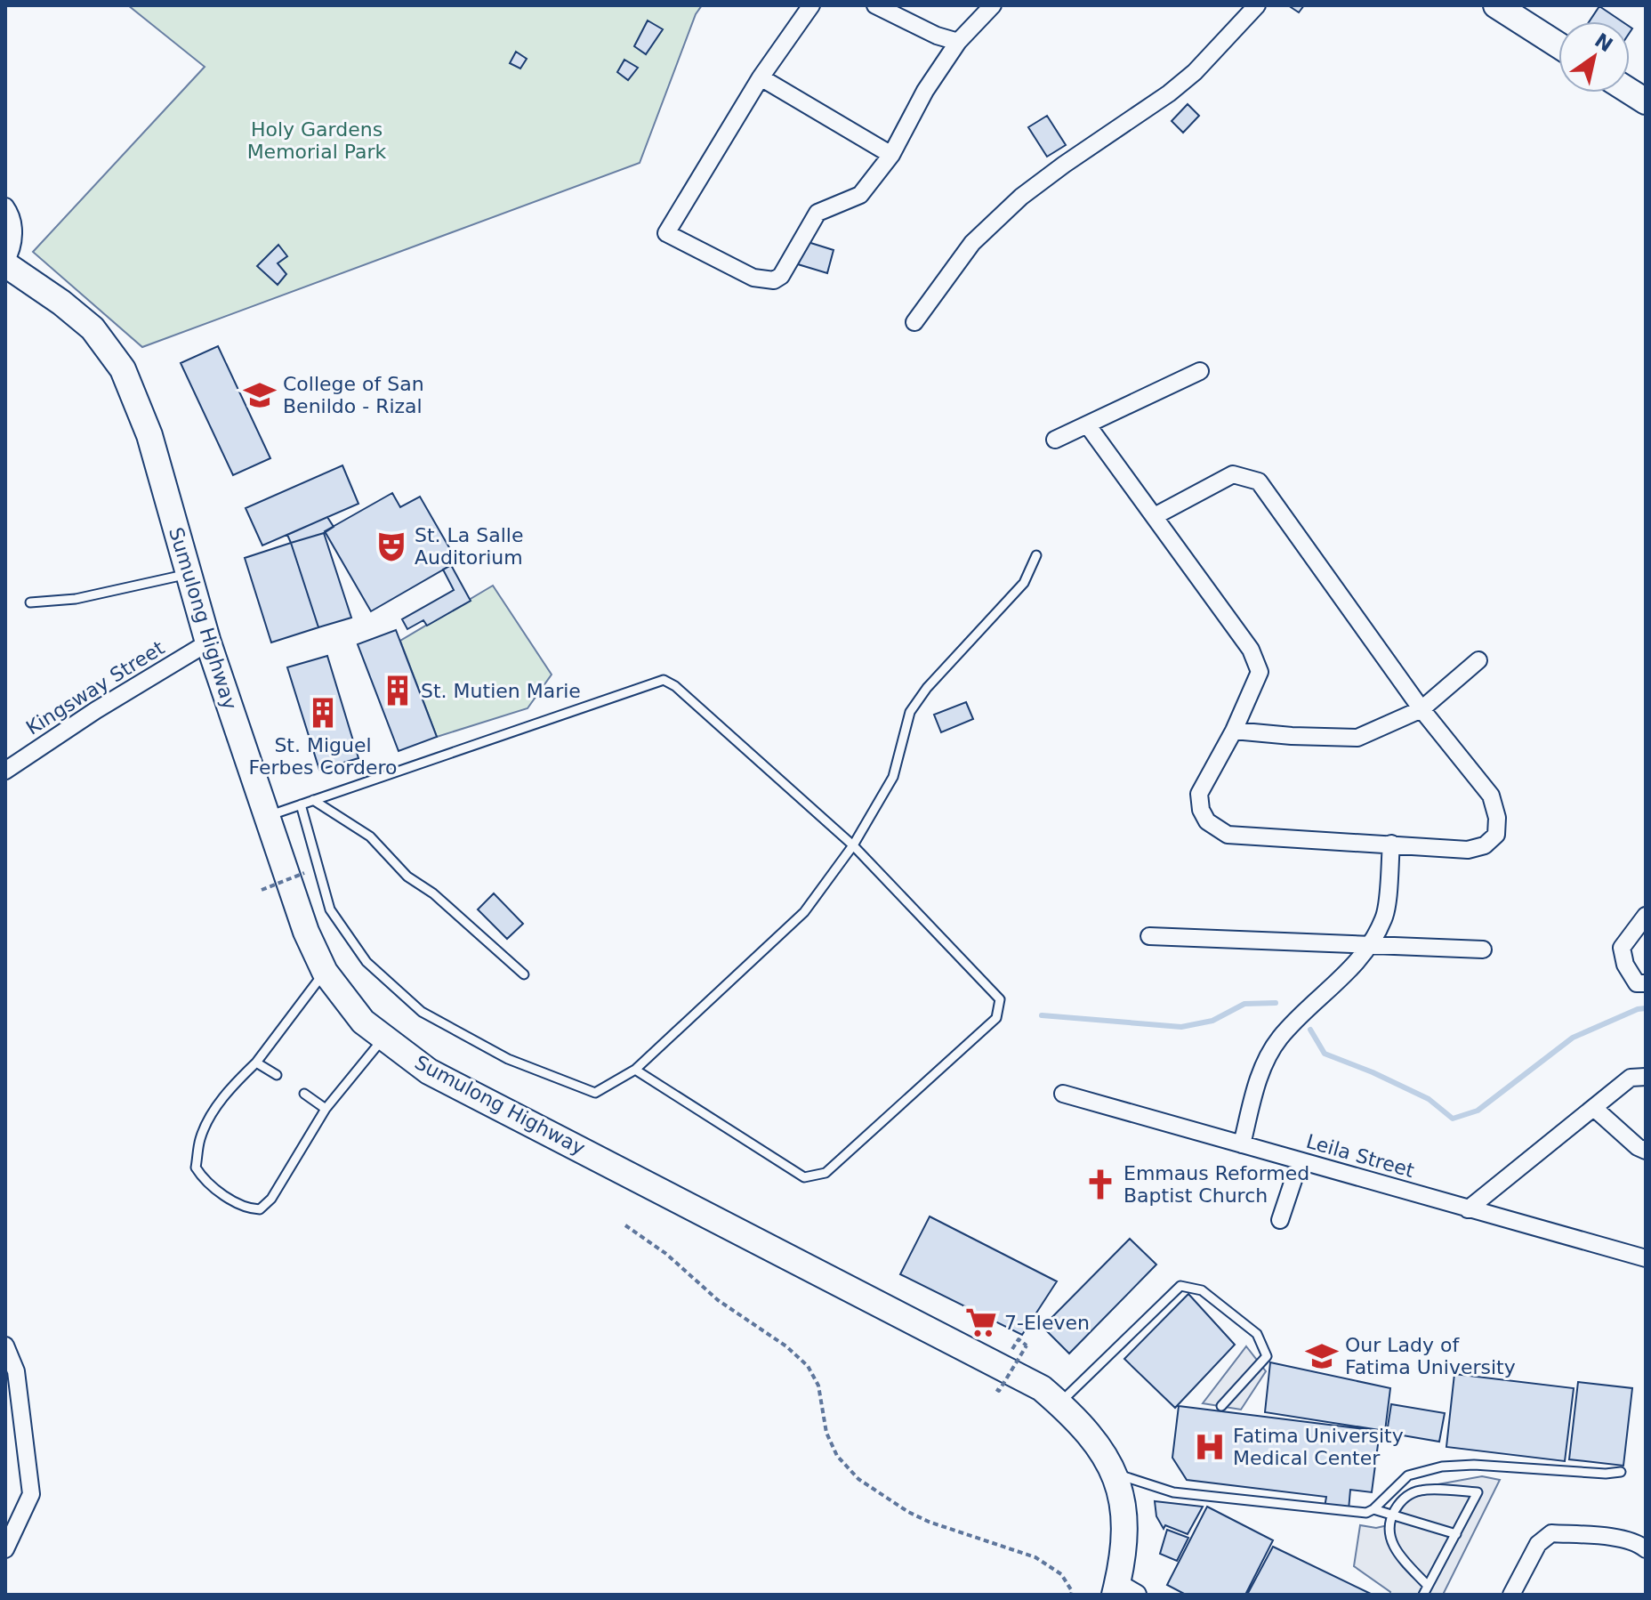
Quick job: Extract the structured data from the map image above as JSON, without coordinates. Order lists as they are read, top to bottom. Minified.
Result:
{"streets":{"main road":["Sumulong Highway"],"street":["Kingsway Street","Leila Street"]},"crossings":[["Sumulong Highway","Kingsway Street"]],"parks":["Holy Gardens Memorial Park"],"places":{"school or university":["College of San Benildo - Rizal","Our Lady of Fatima University"],"theatre":["St. La Salle Auditorium"],"building":["St. Mutien Marie","St. Miguel Ferbes Cordero"],"church":["Emmaus Reformed Baptist Church"],"supermarket":["7-Eleven"],"hospital":["Fatima University Medical Center"]},"north":"top right"}
